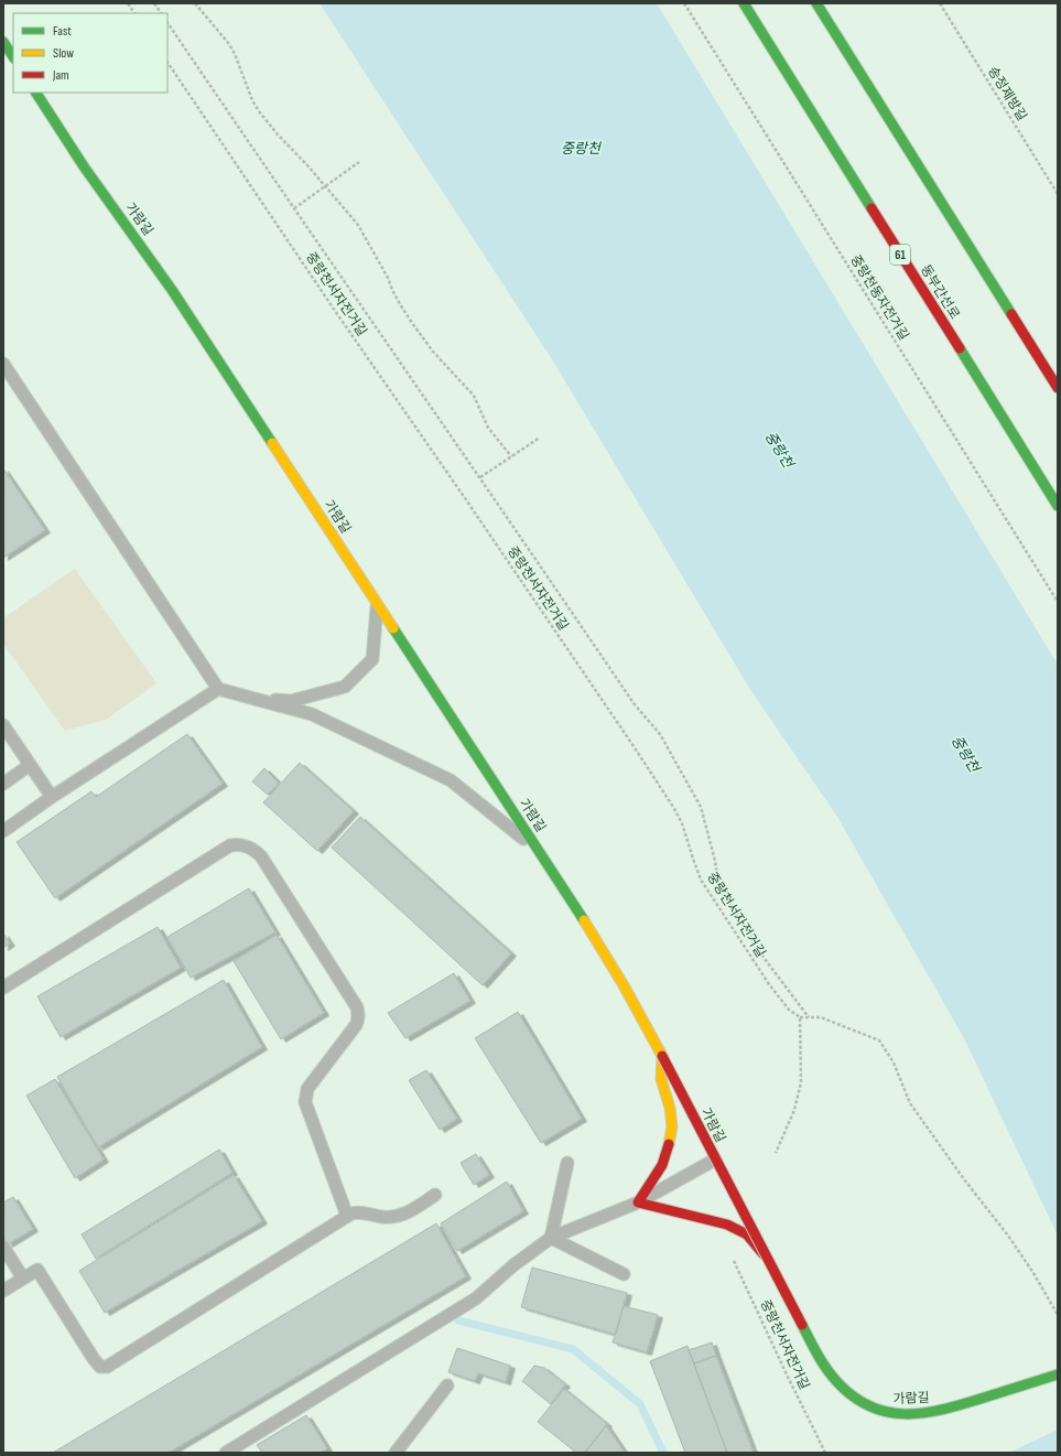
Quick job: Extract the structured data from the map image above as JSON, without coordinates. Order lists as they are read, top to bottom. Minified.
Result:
{"streets":{"main road":["가람길","61","동부간선로"],"path":["송정제방길","중랑천서자전거길","중랑천동자전거길"]},"water":["중랑천"],"legend":["Fast","Slow","Jam"]}
